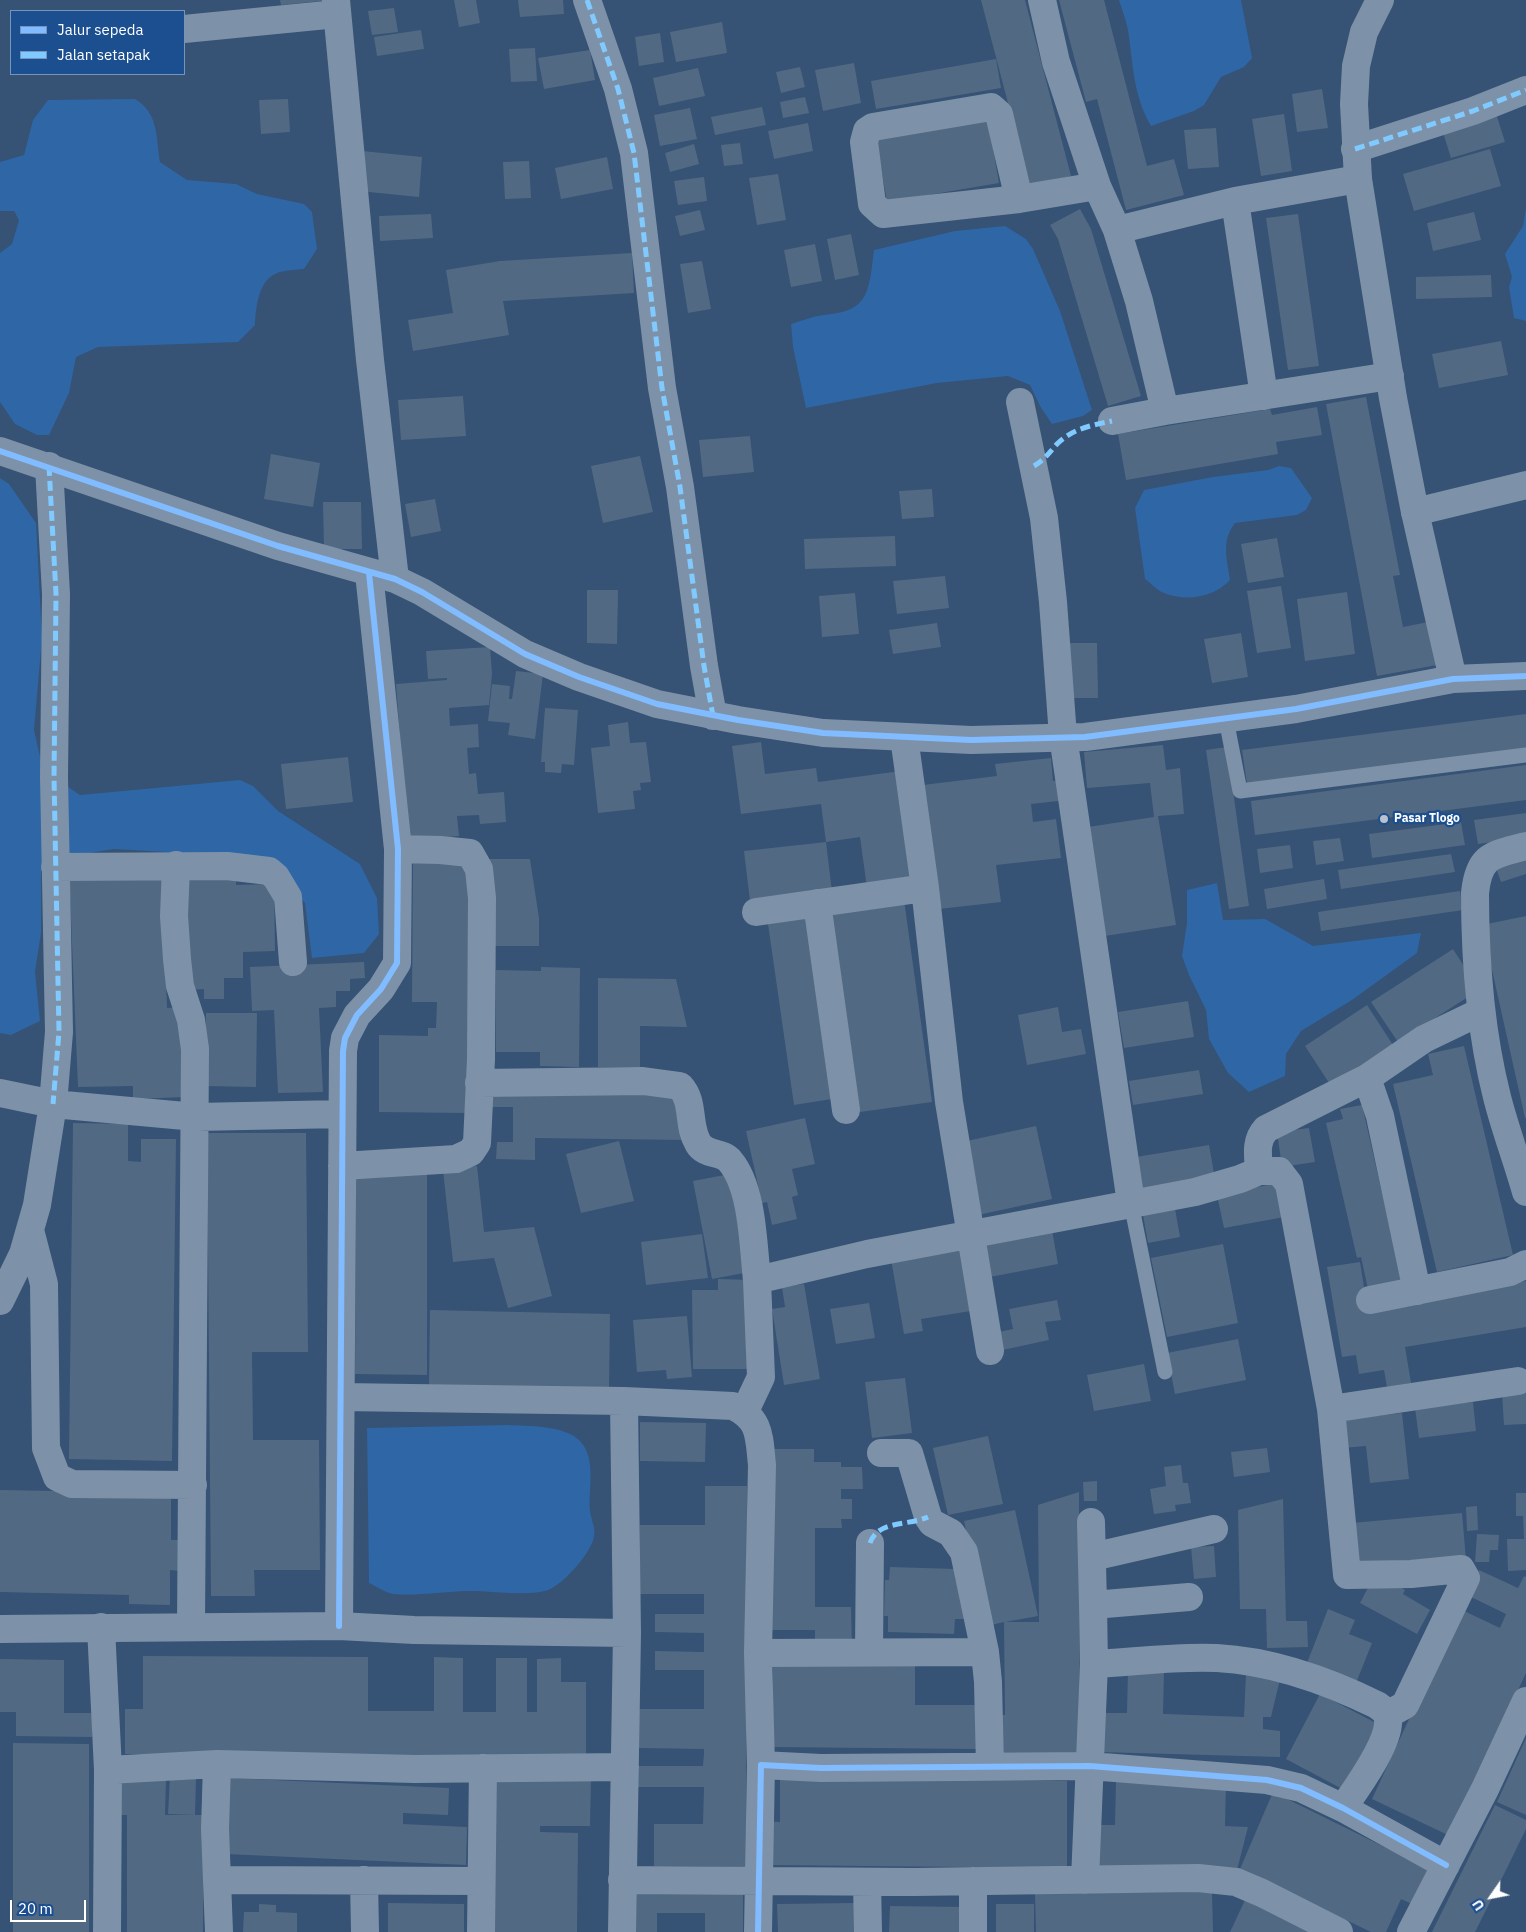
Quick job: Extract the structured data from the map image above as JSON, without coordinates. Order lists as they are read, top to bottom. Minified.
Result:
{"places":["Pasar Tlogo"],"legend":["Jalur sepeda","Jalan setapak"],"scale_bar":"20 m","north":"bottom left"}
